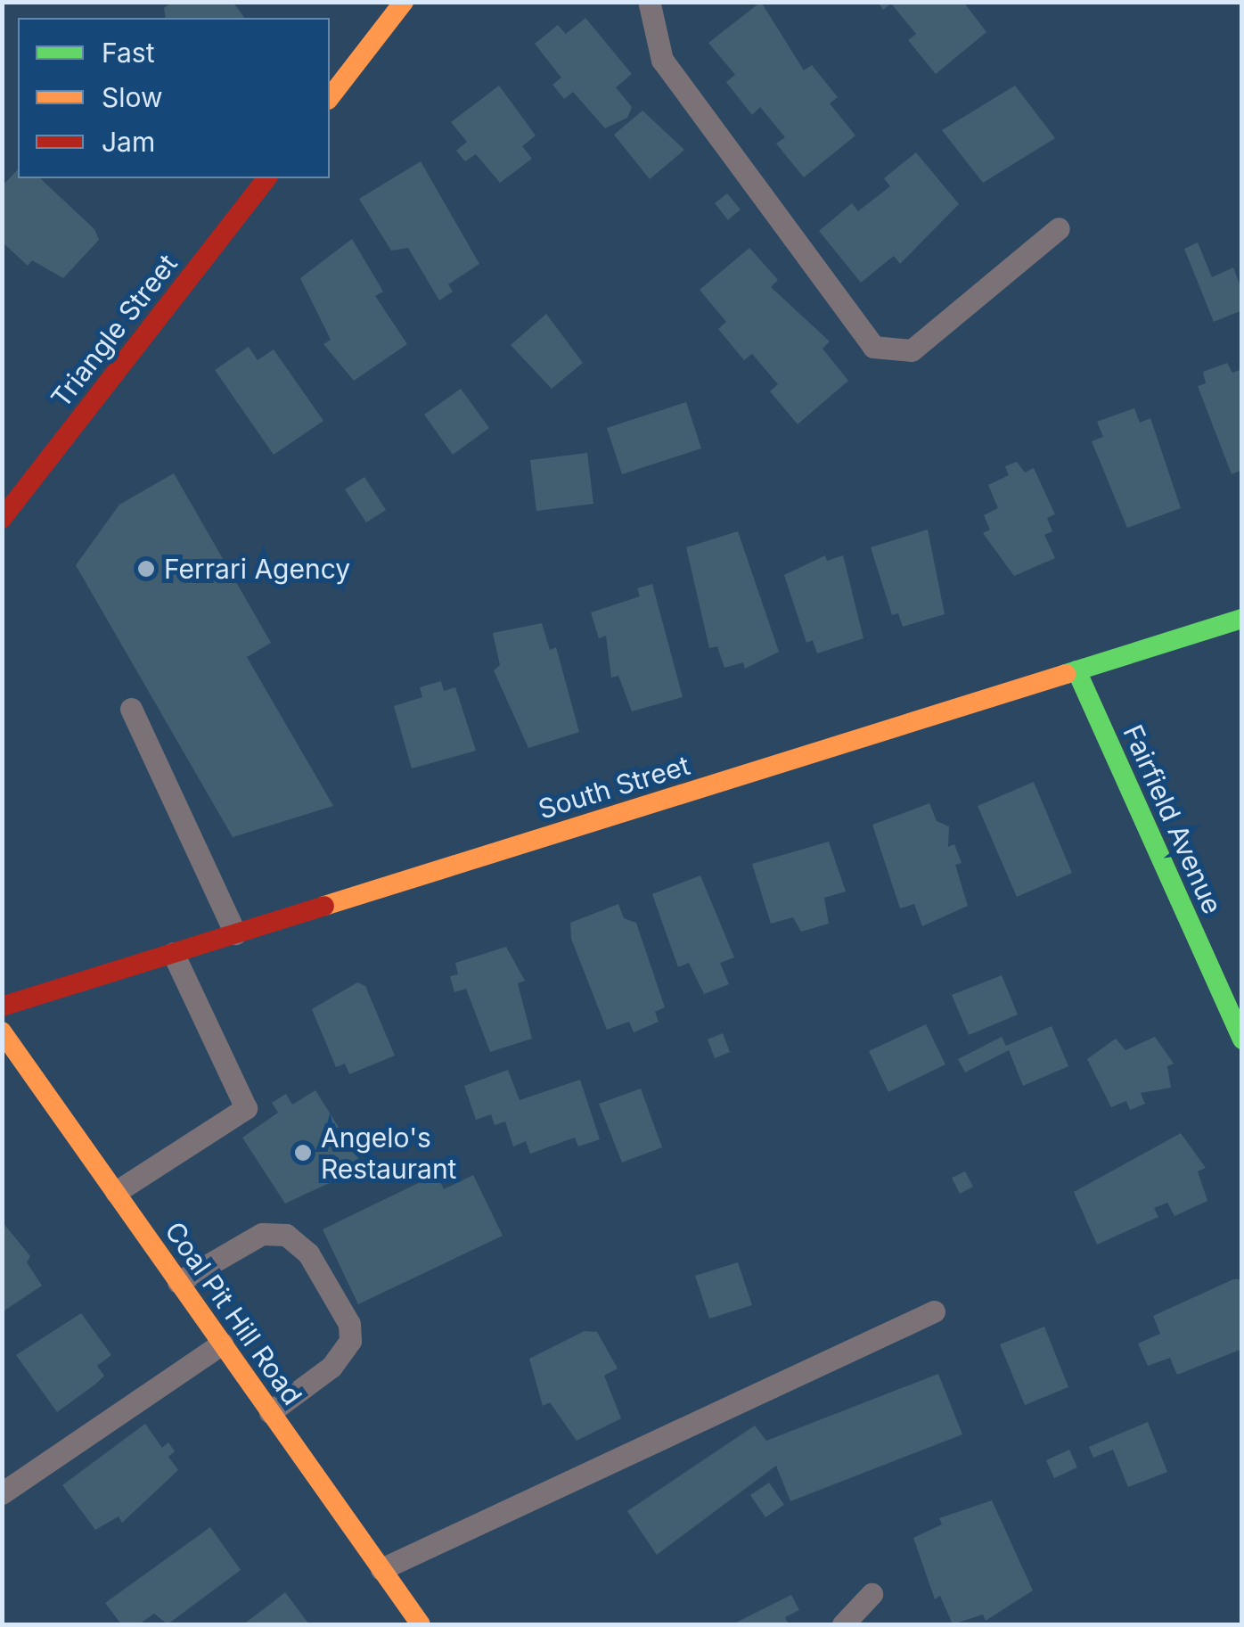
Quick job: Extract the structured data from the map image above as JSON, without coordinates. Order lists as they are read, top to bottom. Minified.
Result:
{"streets":{"street":["Triangle Street","South Street","Fairfield Avenue","Coal Pit Hill Road"]},"crossings":[["South Street","Fairfield Avenue"]],"places":["Ferrari Agency","Angelo's Restaurant"],"legend":["Fast","Slow","Jam"]}
